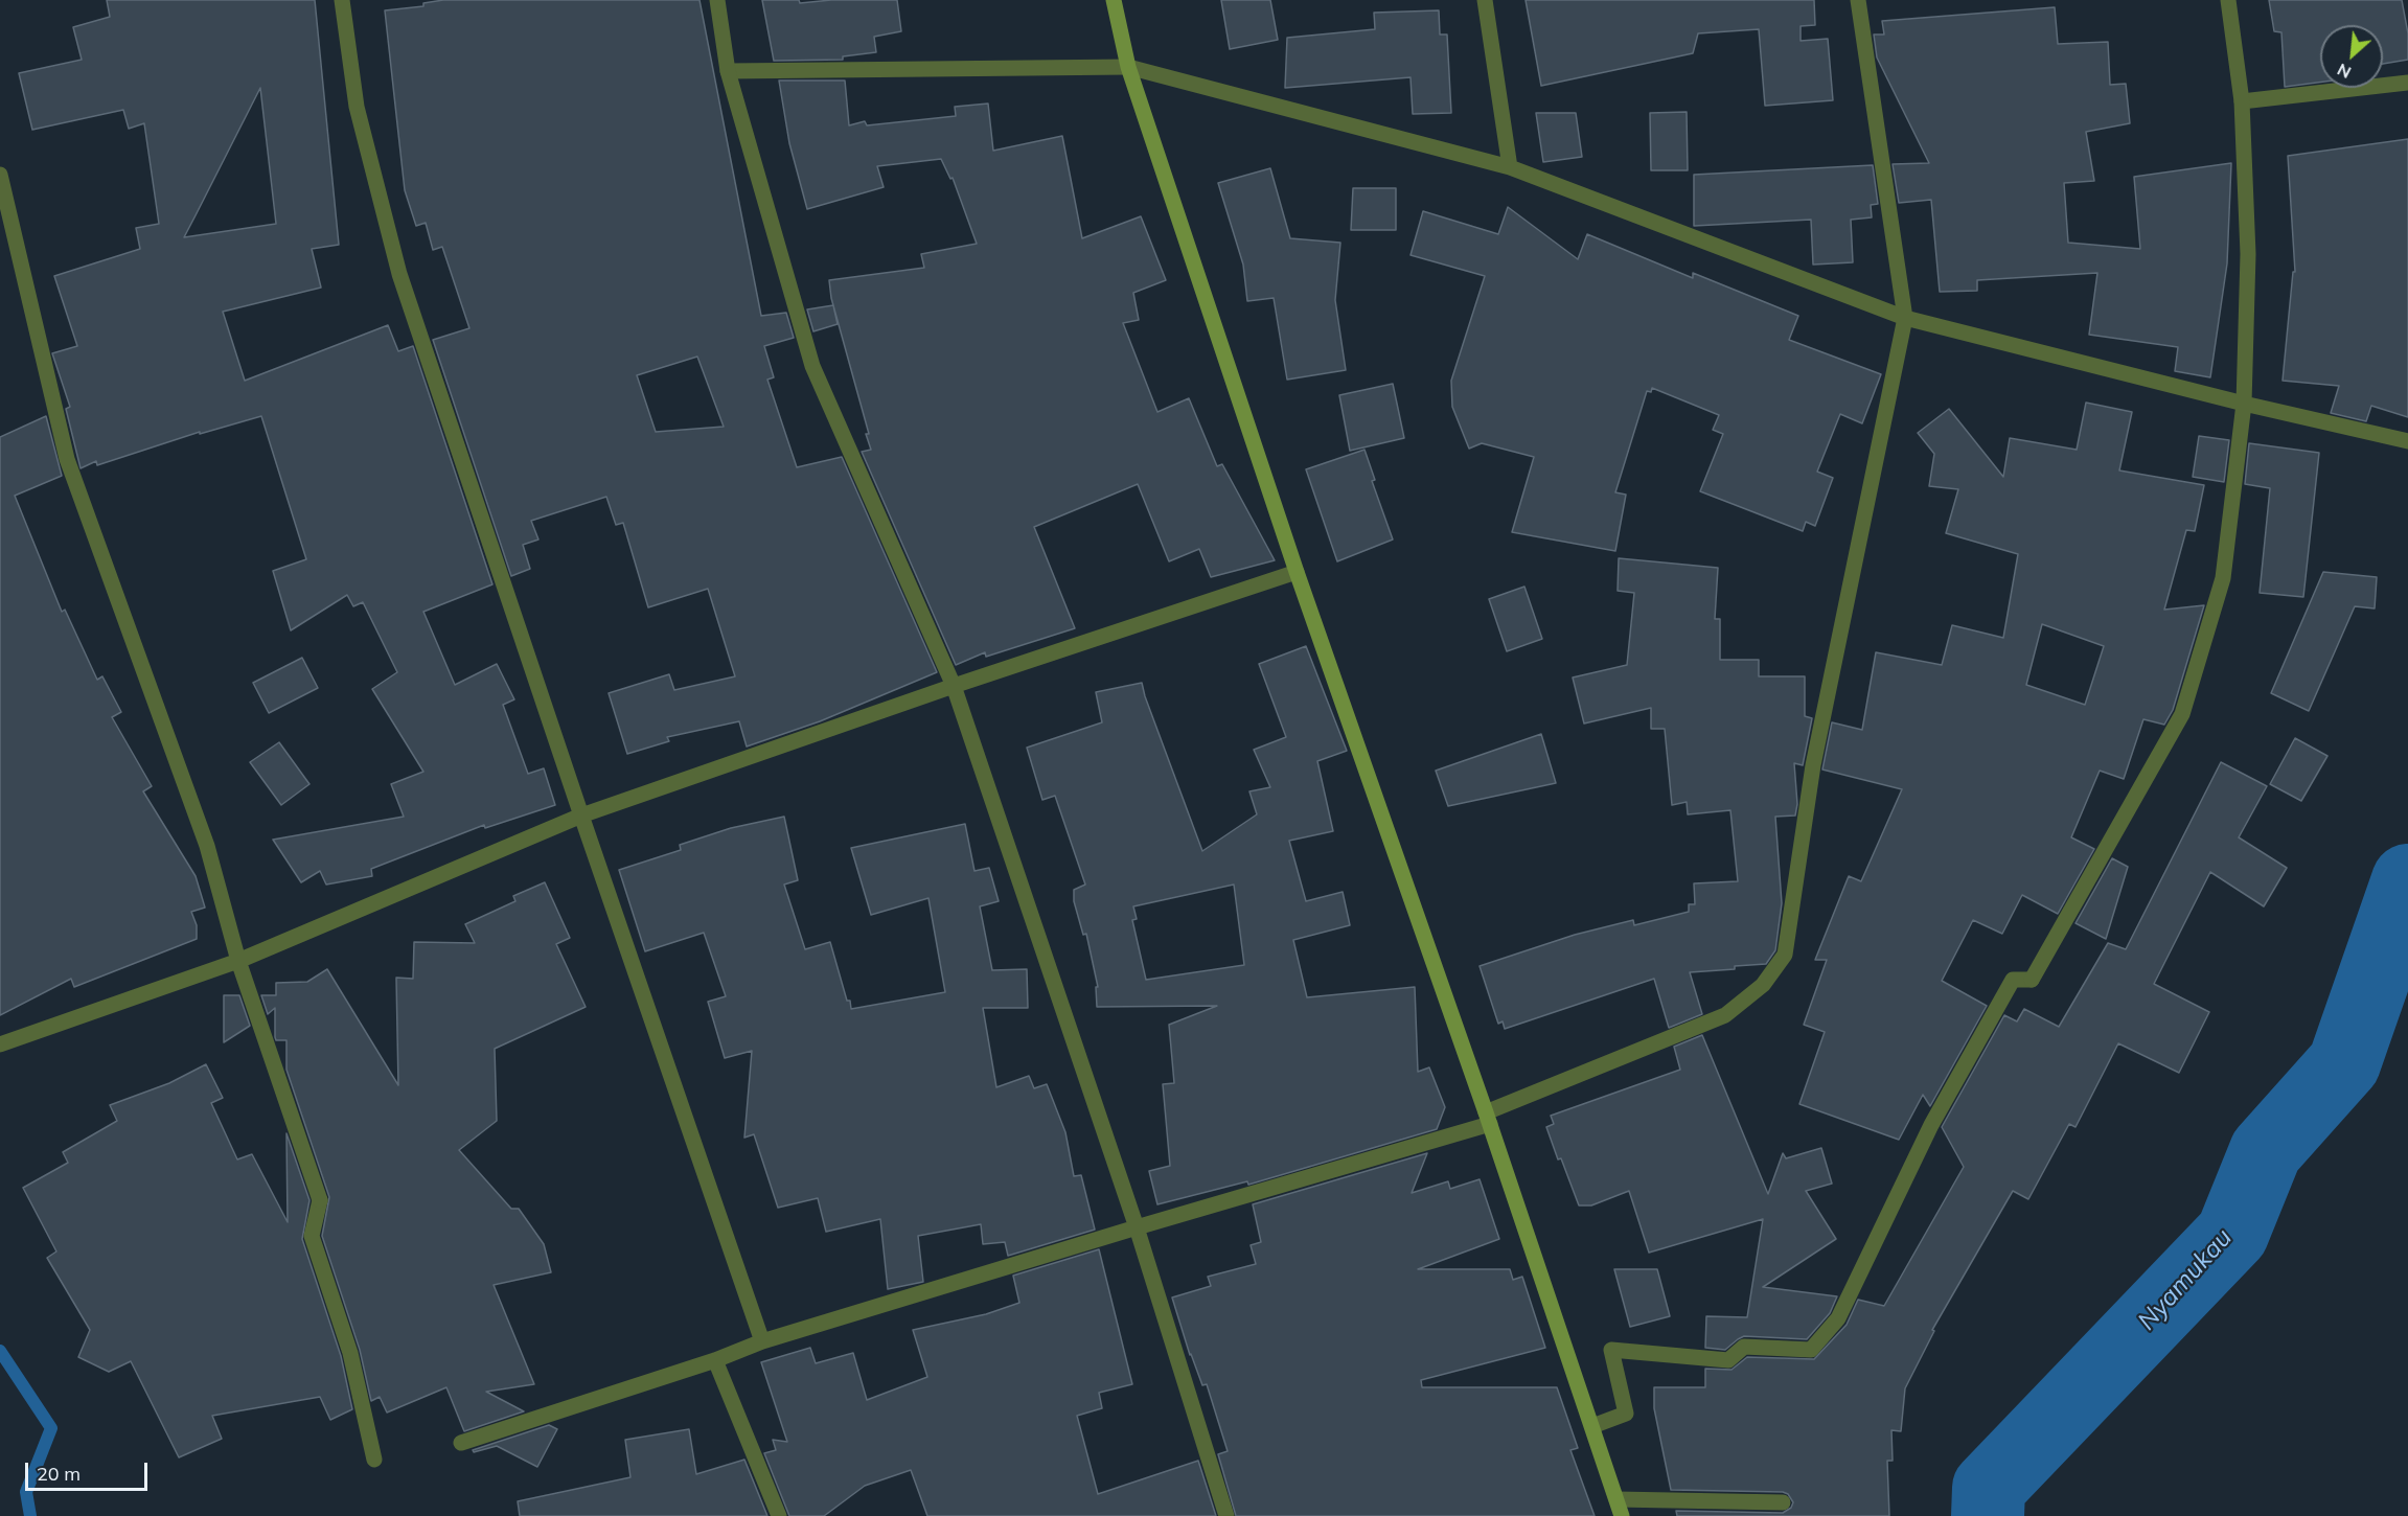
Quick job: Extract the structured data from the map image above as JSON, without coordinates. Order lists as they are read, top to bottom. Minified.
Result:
{"water":["Nyamukau"],"scale_bar":"20 m","north":"bottom left"}
